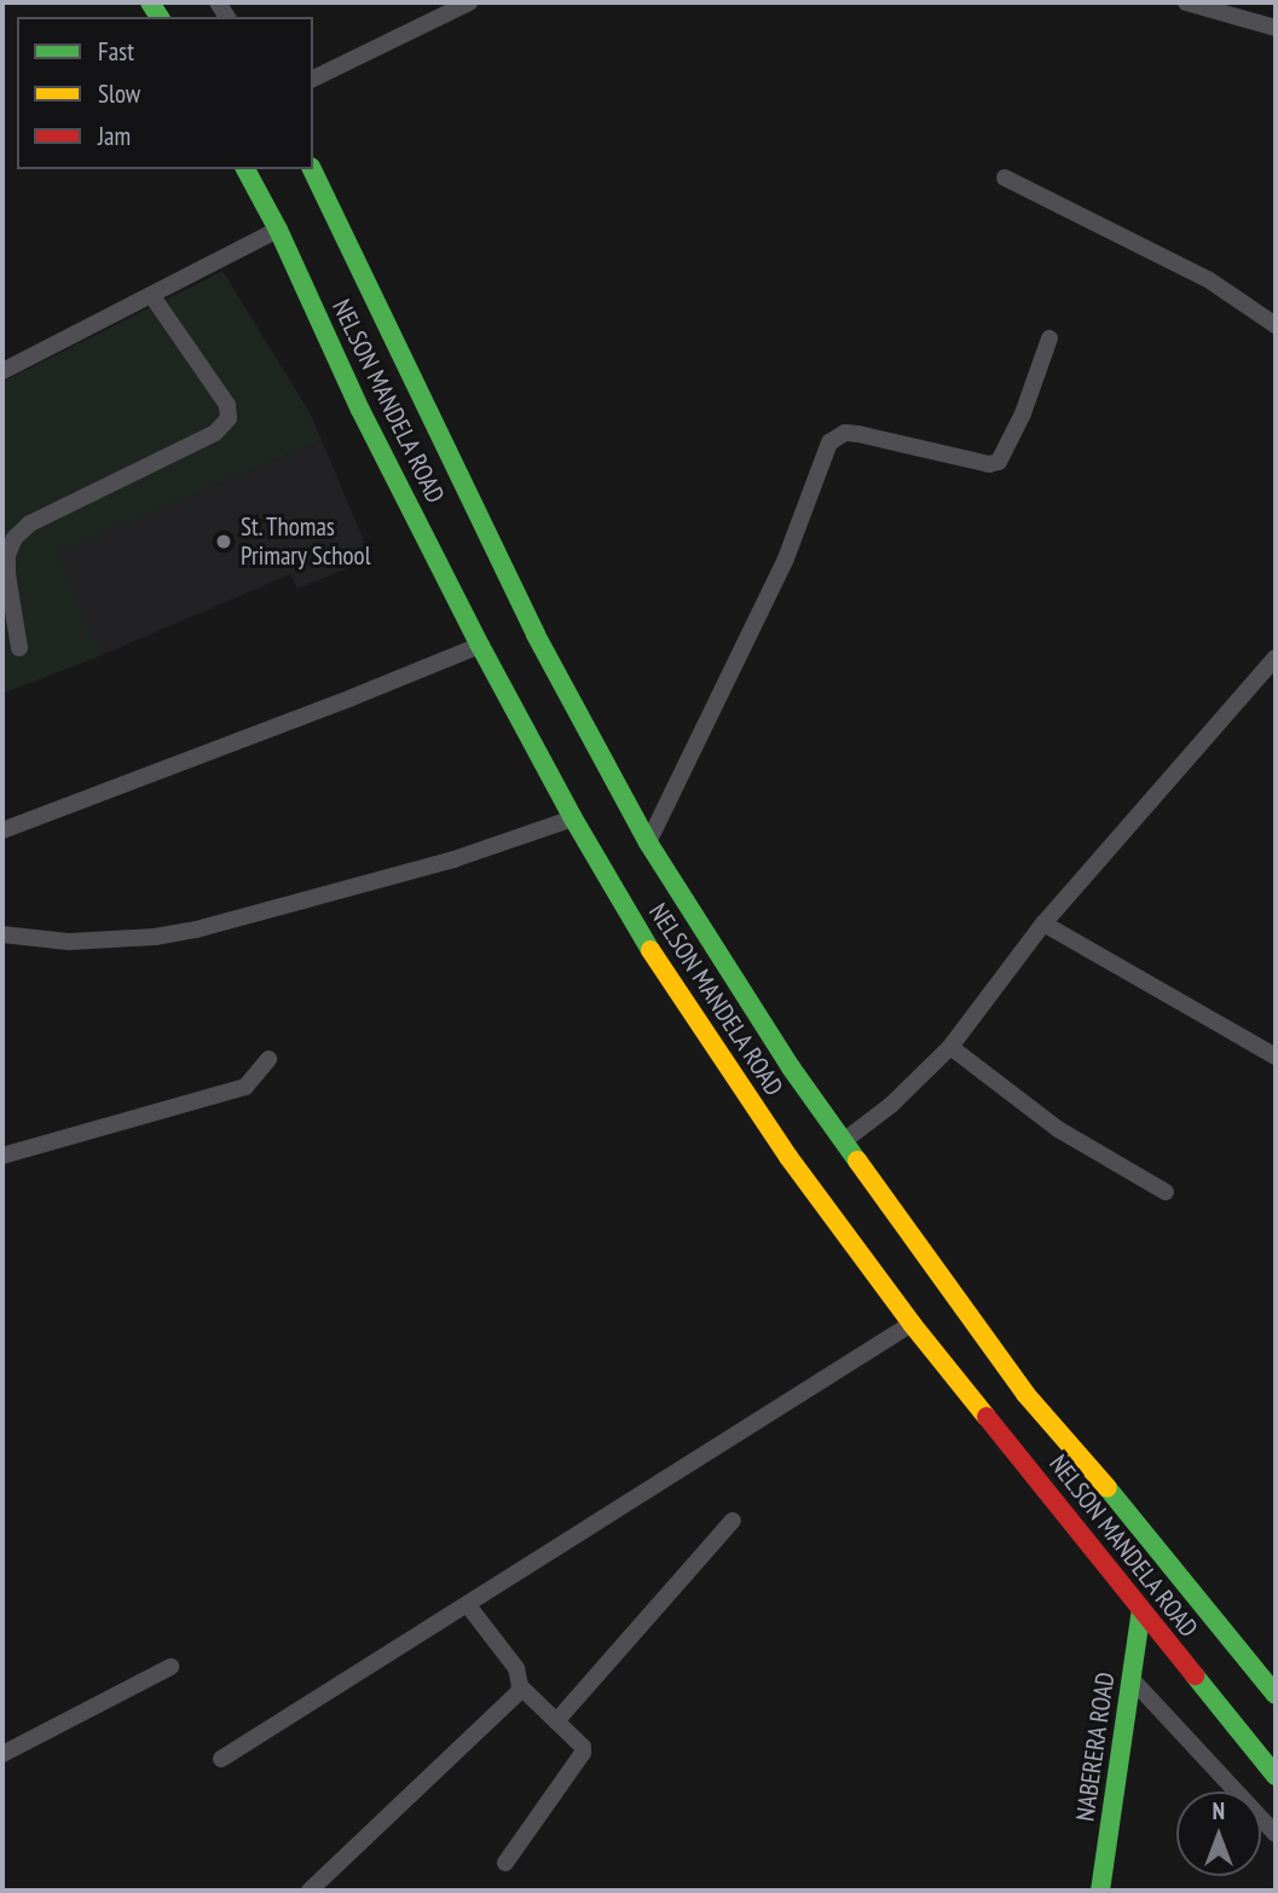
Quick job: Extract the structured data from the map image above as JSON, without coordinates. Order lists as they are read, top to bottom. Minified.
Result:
{"streets":{"street":["NELSON MANDELA ROAD","NABERERA ROAD"]},"crossings":[["NELSON MANDELA ROAD","NABERERA ROAD"]],"places":["St. Thomas Primary School"],"legend":["Fast","Slow","Jam"],"north":"top"}
